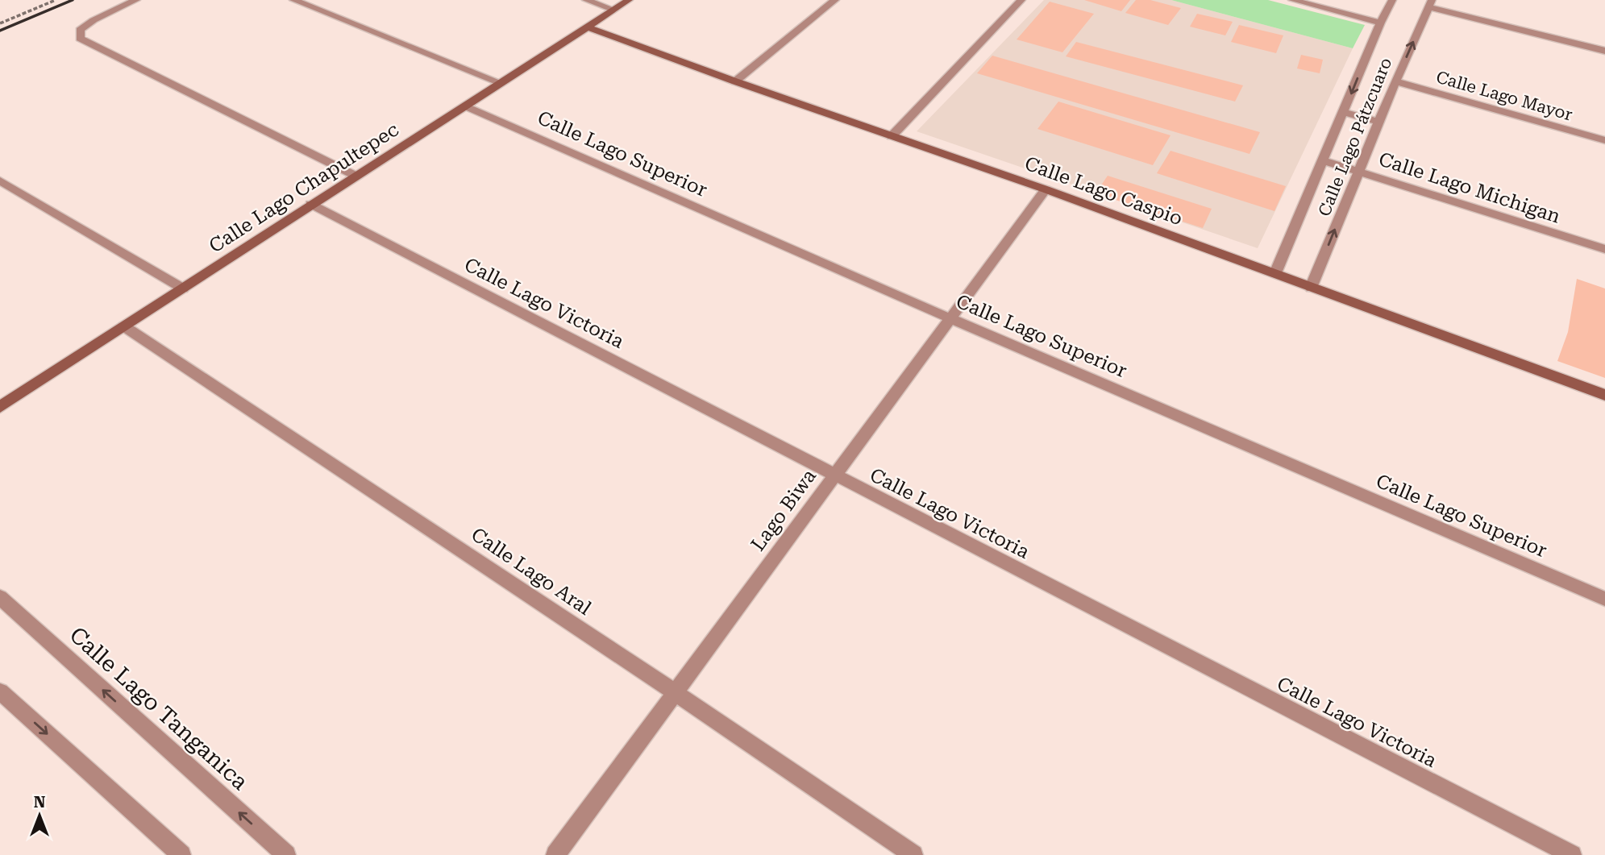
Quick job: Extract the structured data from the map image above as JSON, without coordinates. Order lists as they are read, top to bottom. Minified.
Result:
{"streets":{"street":["Calle Lago Mayor","Calle Lago Pátzcuaro","Calle Lago Superior","Calle Lago Chapultepec","Calle Lago Michigan","Calle Lago Caspio","Calle Lago Victoria","Lago Biwa","Calle Lago Aral","Calle Lago Tanganica"]},"crossings":[["Calle Lago Mayor","Calle Lago Pátzcuaro"],["Calle Lago Pátzcuaro","Calle Lago Michigan"],["Calle Lago Pátzcuaro","Calle Lago Caspio"],["Calle Lago Superior","Calle Lago Chapultepec"],["Calle Lago Superior","Lago Biwa"],["Calle Lago Chapultepec","Calle Lago Caspio"],["Calle Lago Chapultepec","Calle Lago Victoria"],["Calle Lago Chapultepec","Calle Lago Aral"],["Calle Lago Caspio","Lago Biwa"],["Calle Lago Victoria","Lago Biwa"],["Lago Biwa","Calle Lago Aral"]],"north":"top"}
